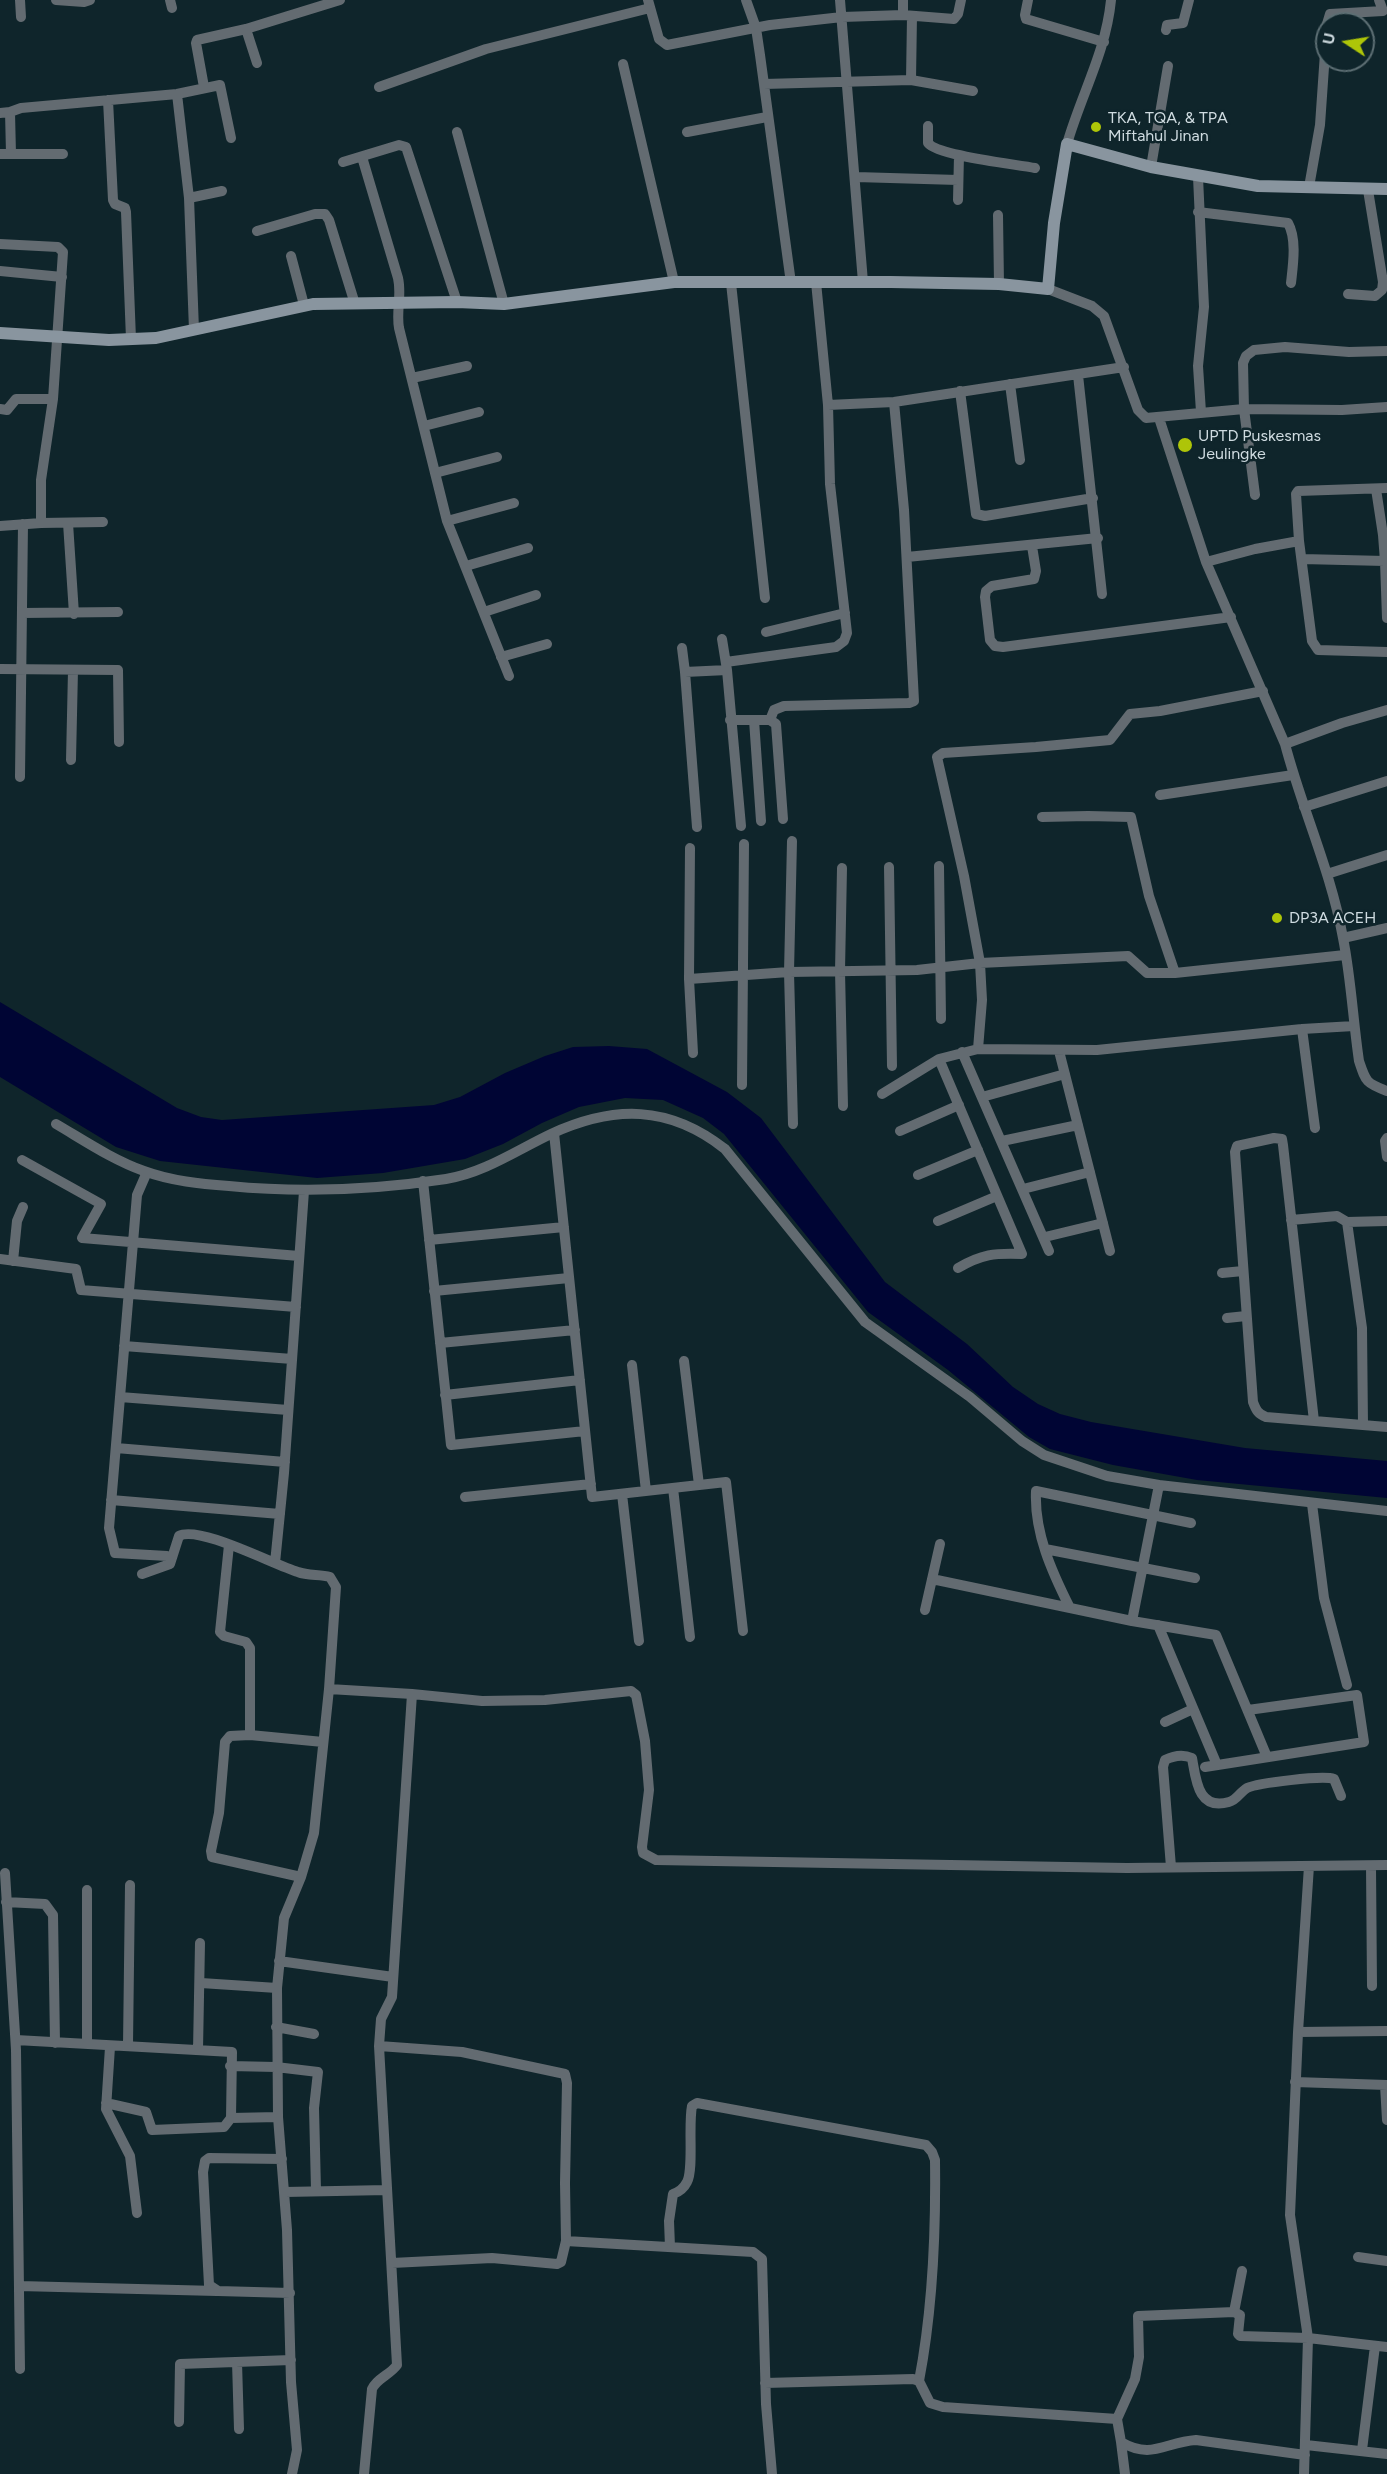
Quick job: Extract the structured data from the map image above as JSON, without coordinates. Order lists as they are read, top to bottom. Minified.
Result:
{"places":["TKA, TQA, & TPA Miftahul Jinan","UPTD Puskesmas Jeulingke","DP3A ACEH"],"north":"left"}
